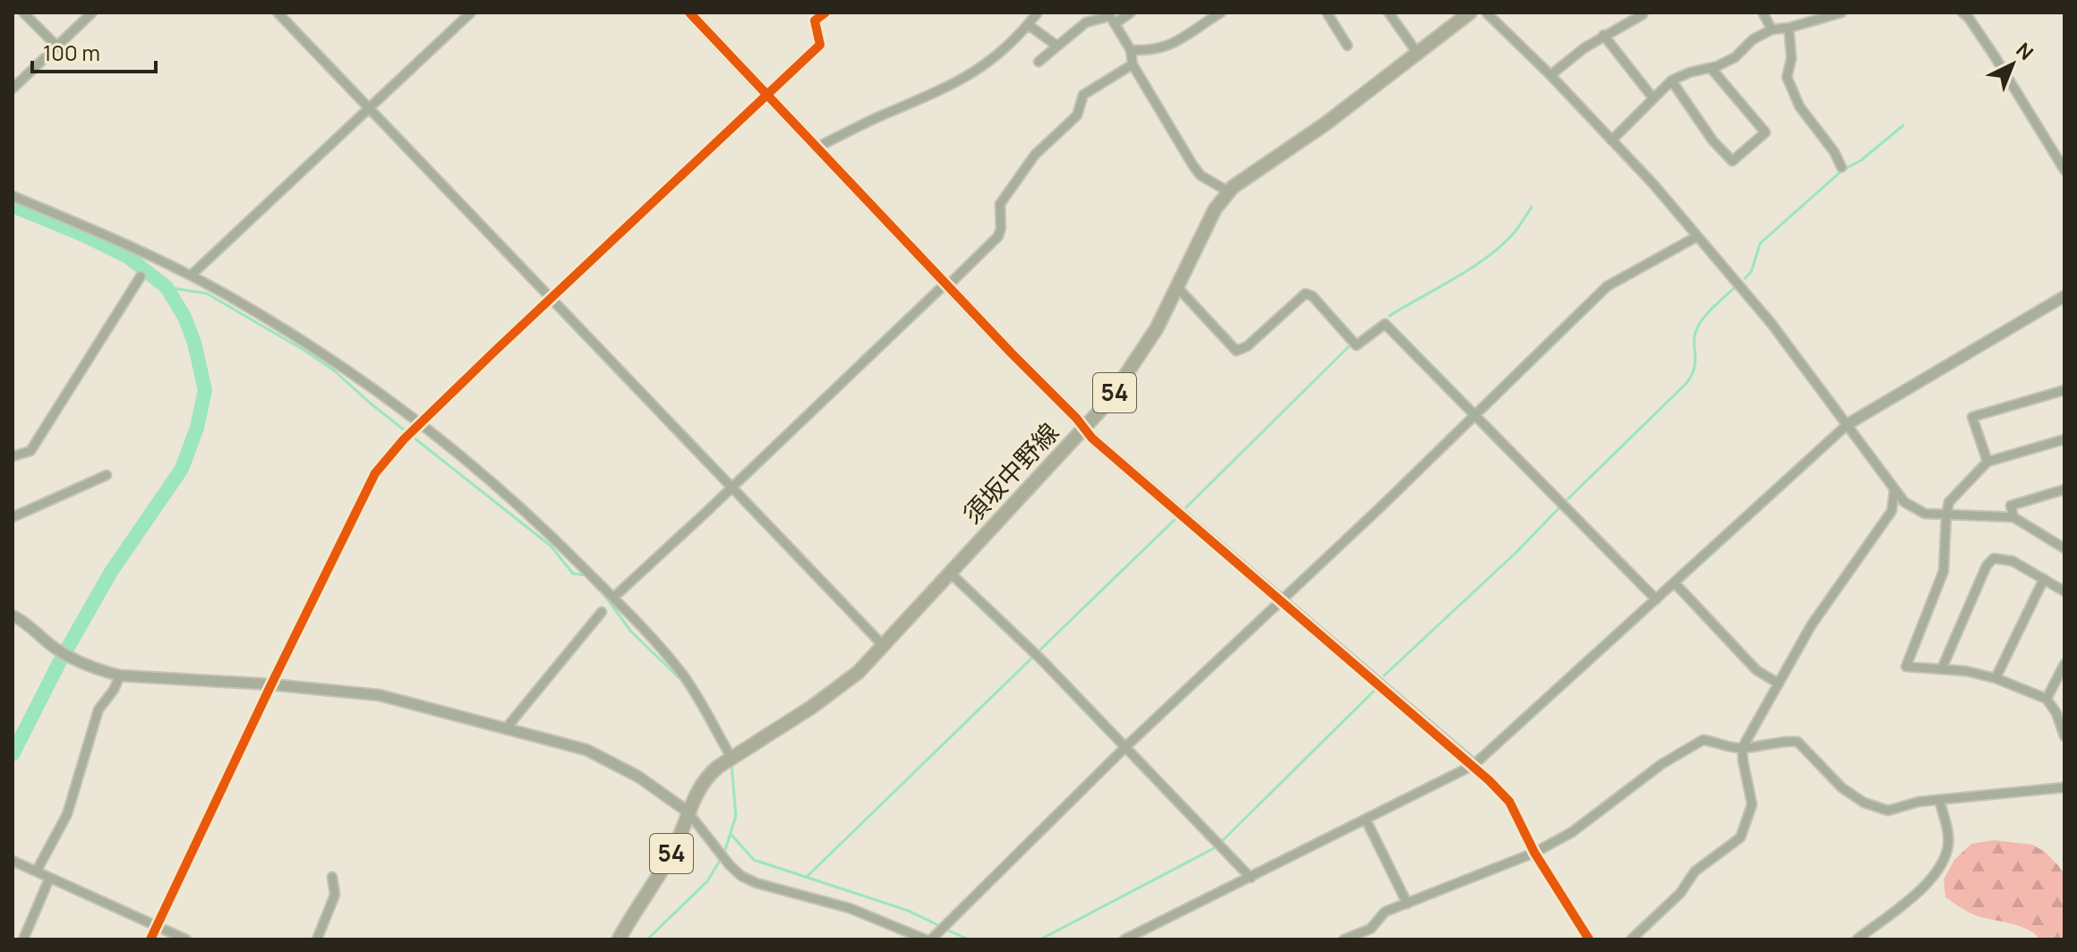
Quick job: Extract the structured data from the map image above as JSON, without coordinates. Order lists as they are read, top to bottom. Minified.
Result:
{"streets":{"main road":["54","須坂中野線"]},"scale_bar":"100 m","north":"top right"}
